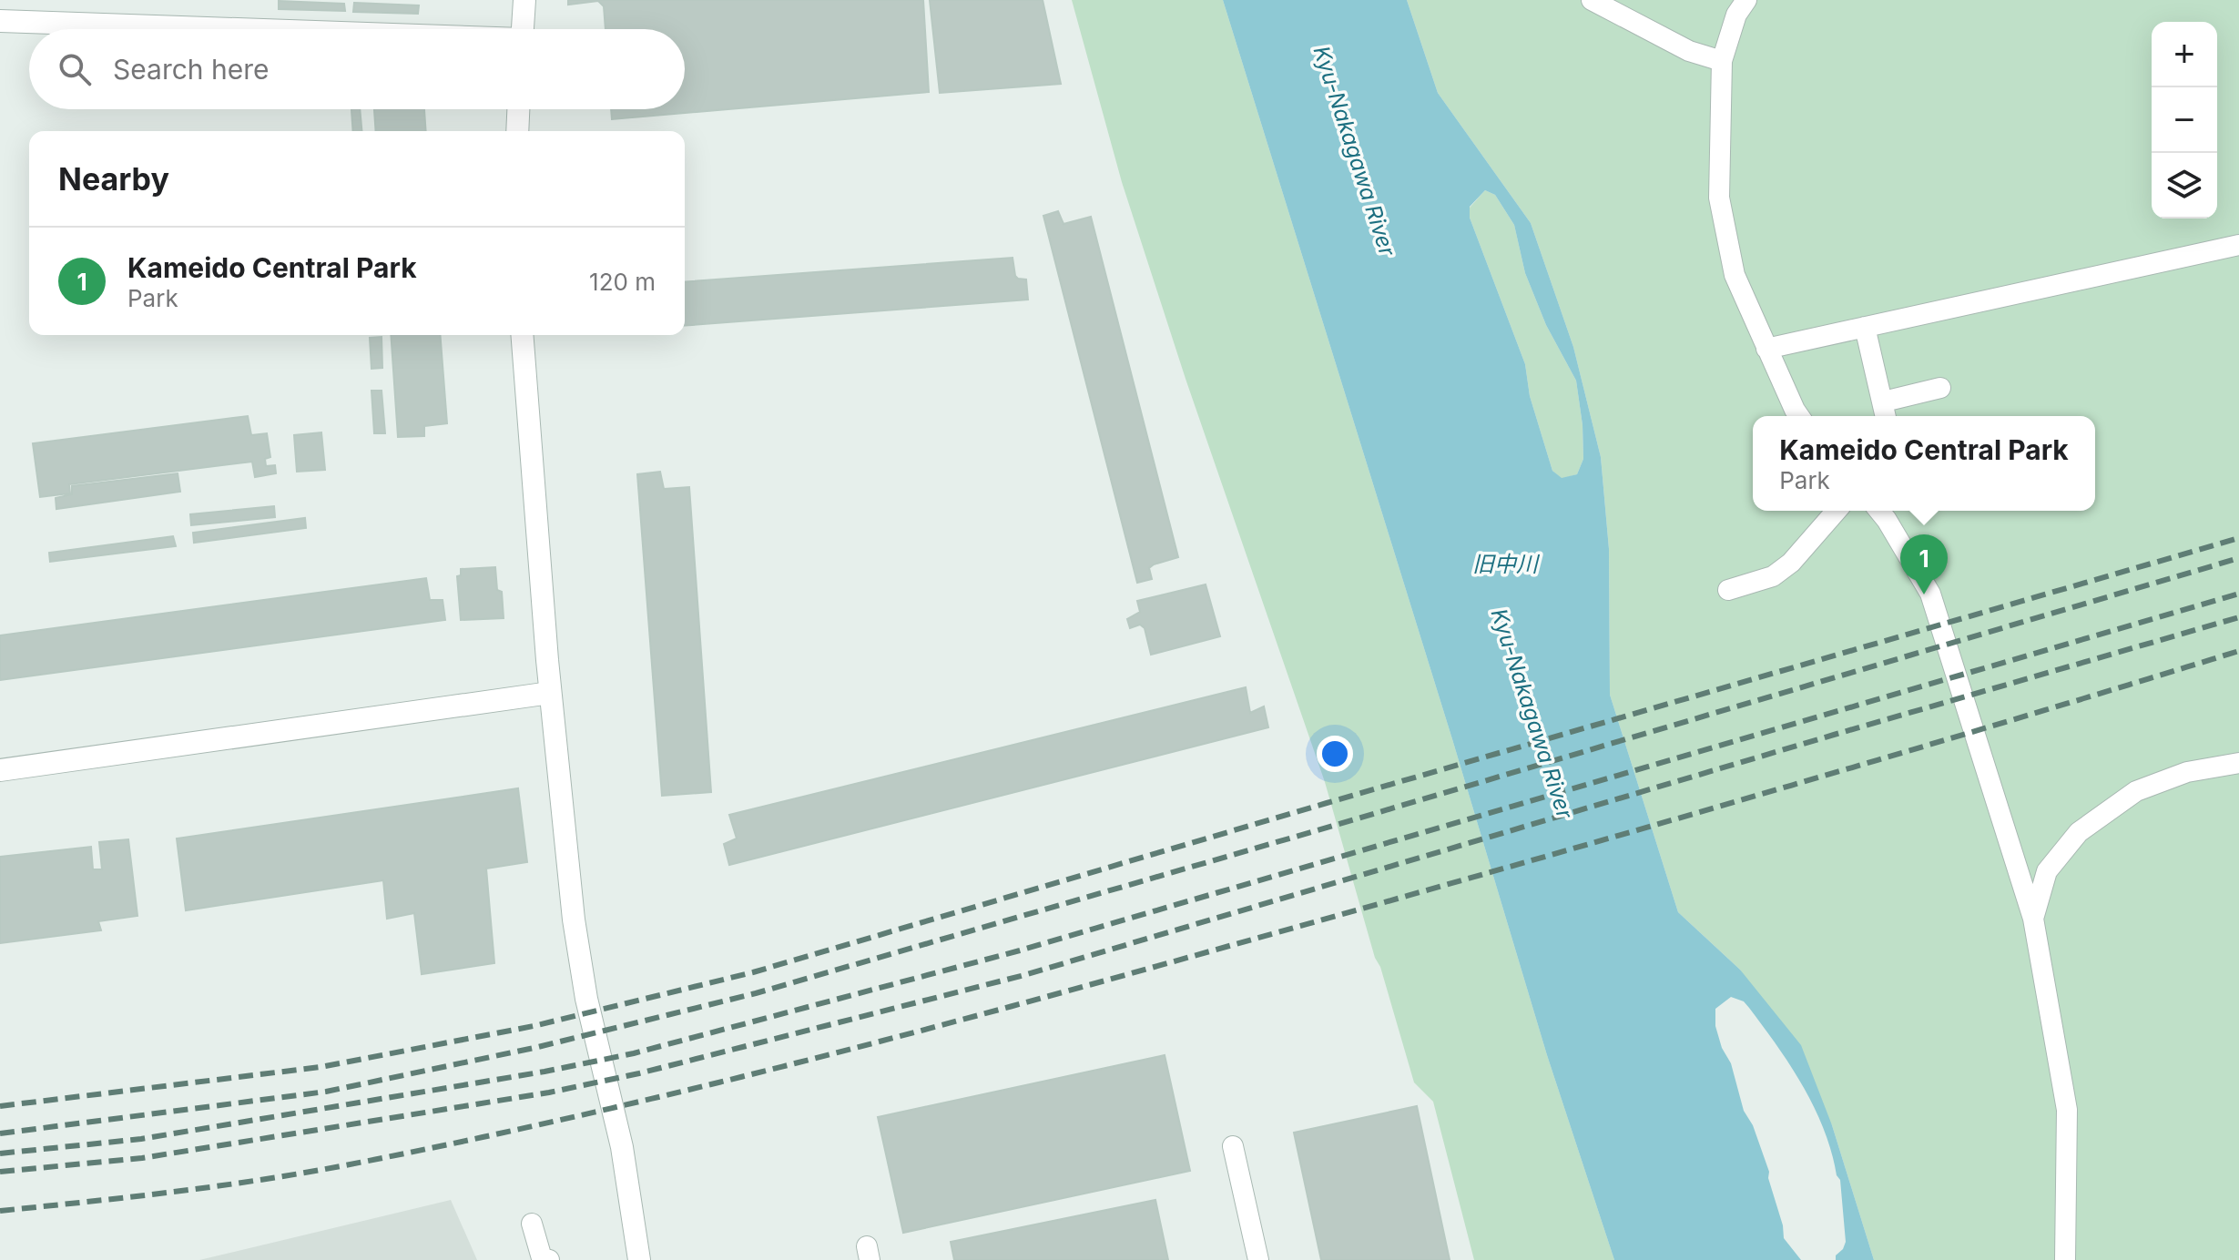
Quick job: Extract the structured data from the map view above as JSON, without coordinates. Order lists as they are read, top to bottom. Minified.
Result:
{"water":["Kyu-Nakagawa River","旧中川"],"page":{"map_buttons":["+","−"],"search":"Search here","heading":"Nearby","list":[{"mark":"1","name":"Kameido Central Park","note":"Park","value":"120 m"}],"popup":["Kameido Central Park","Park"],"pins":"1"}}
